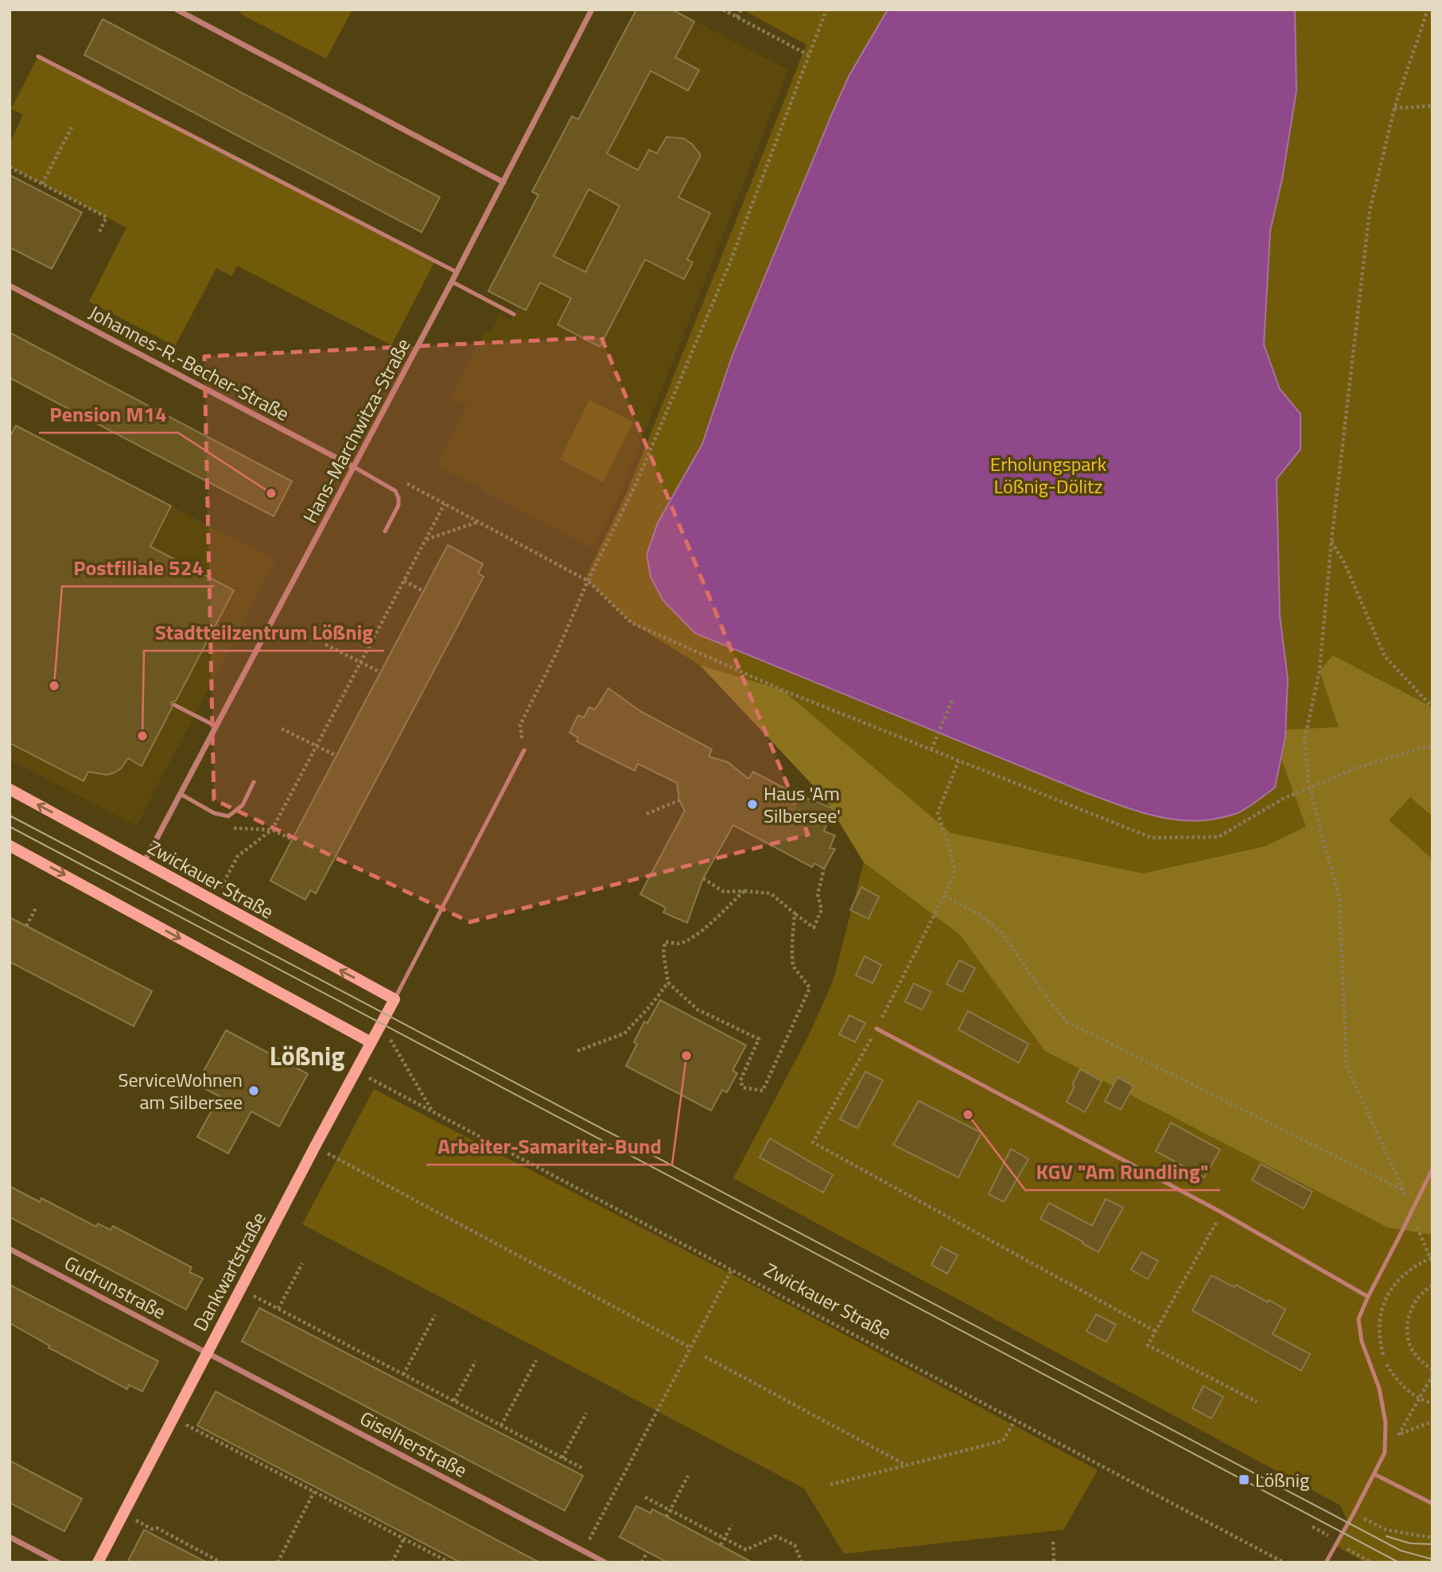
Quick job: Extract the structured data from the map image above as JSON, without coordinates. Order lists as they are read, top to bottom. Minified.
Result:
{"streets":{"main road":["Zwickauer Straße","Dankwartstraße"],"street":["Johannes-R.-Becher-Straße","Hans-Marchwitza-Straße","Gudrunstraße","Giselherstraße"]},"crossings":[["Johannes-R.-Becher-Straße","Hans-Marchwitza-Straße"],["Hans-Marchwitza-Straße","Zwickauer Straße"],["Zwickauer Straße","Dankwartstraße"],["Dankwartstraße","Gudrunstraße"],["Dankwartstraße","Giselherstraße"],["Gudrunstraße","Giselherstraße"]],"districts":["Lößnig"],"parks":["Erholungspark Lößnig-Dölitz"],"places":{"other":["Pension M14","Postfiliale 524","Stadtteilzentrum Lößnig","Haus 'Am Silbersee'","Arbeiter-Samariter-Bund","ServiceWohnen am Silbersee","KGV \"Am Rundling\""],"transit":["Lößnig"]}}
